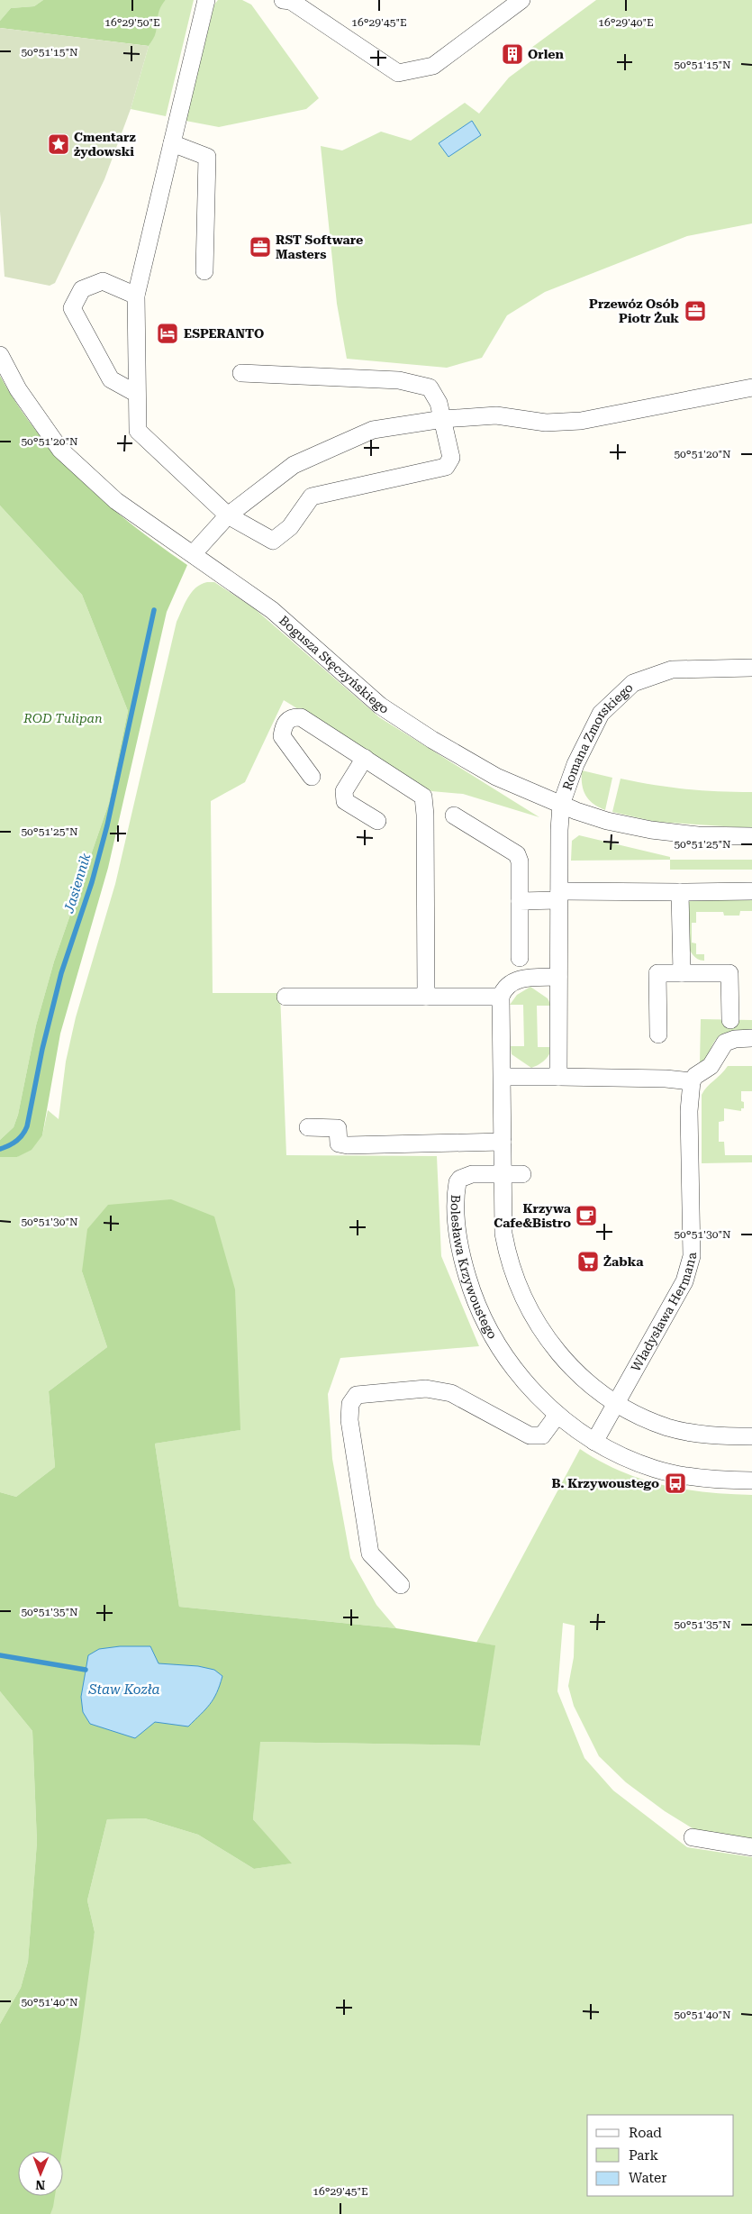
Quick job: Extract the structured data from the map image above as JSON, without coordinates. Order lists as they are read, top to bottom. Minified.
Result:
{"streets":{"street":["Bogusza Stęczyńskiego","Romana Zmorskiego","Bolesława Krzywoustego","Władysława Hermana"]},"crossings":[["Bogusza Stęczyńskiego","Romana Zmorskiego"],["Bolesława Krzywoustego","Władysława Hermana"]],"water":["Jasiennik","Staw Kozła"],"parks":["ROD Tulipan"],"places":{"building":["Orlen"],"place":["Cmentarz żydowski"],"office":["RST Software Masters","Przewóz Osób Piotr Żuk"],"hotel":["ESPERANTO"],"cafe":["Krzywa Cafe&Bistro"],"supermarket":["Żabka"],"bus stop":["B. Krzywoustego"]},"legend":["Road","Park","Water"],"north":"bottom","coordinates":["16°29'50\"E","16°29'45\"E","16°29'40\"E","50°51'15\"N","50°51'20\"N","50°51'25\"N","50°51'30\"N","50°51'35\"N","50°51'40\"N"]}
